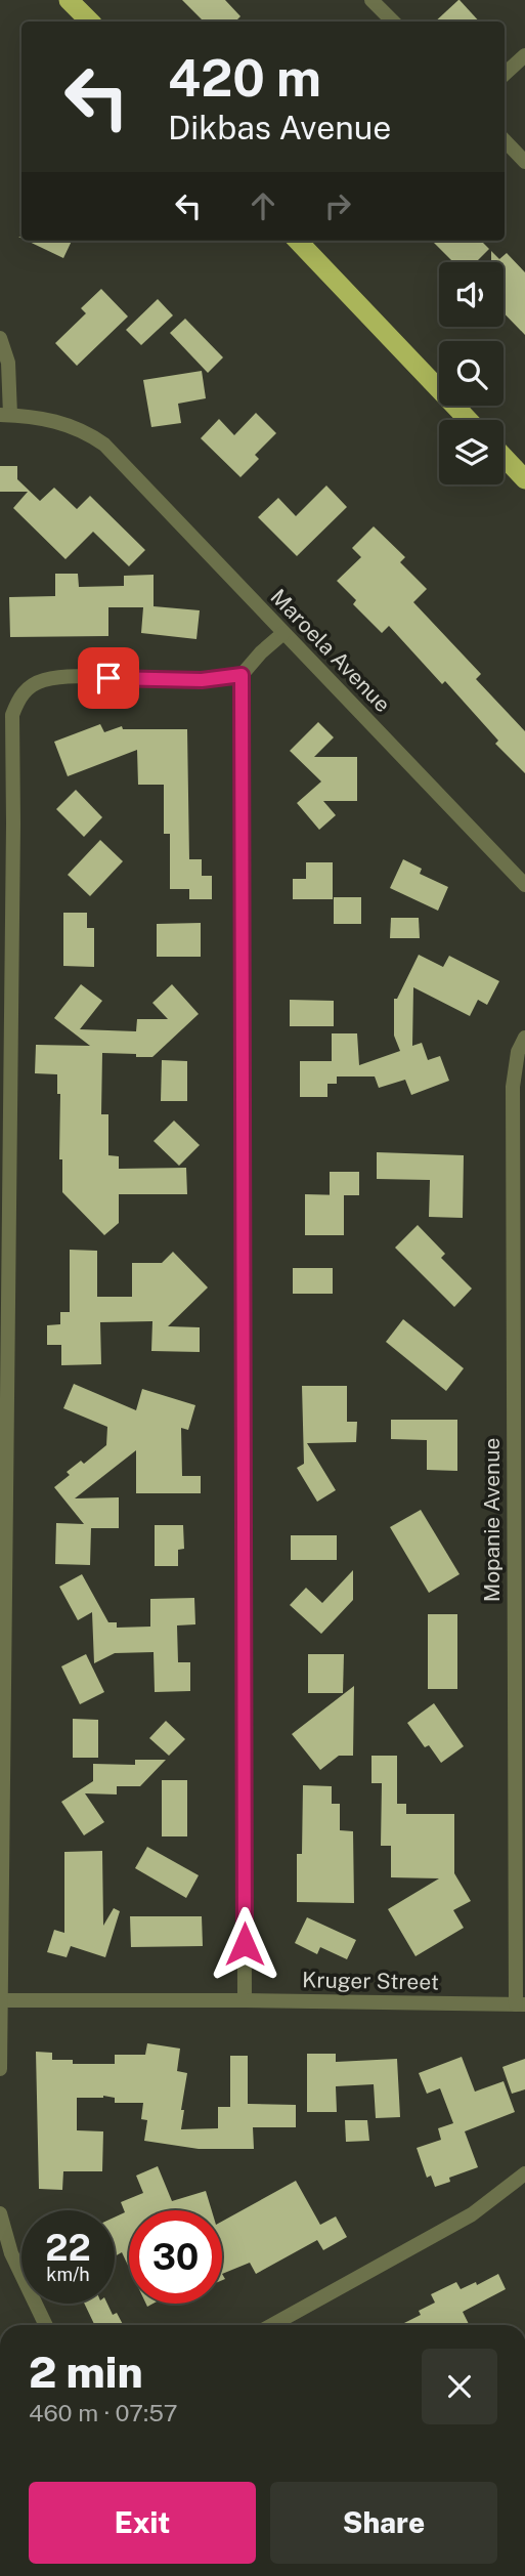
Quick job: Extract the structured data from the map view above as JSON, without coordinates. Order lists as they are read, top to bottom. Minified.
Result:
{"streets":{"street":["Maroela Avenue","Mopanie Avenue","Kruger Street"]},"crossings":[["Mopanie Avenue","Kruger Street"]],"page":{"turn":["420 m","Dikbas Avenue"],"speed":"22 km/h","limit":"30","heading":["2 min","460 m · 07:57"],"buttons":["Exit","Share"]}}
